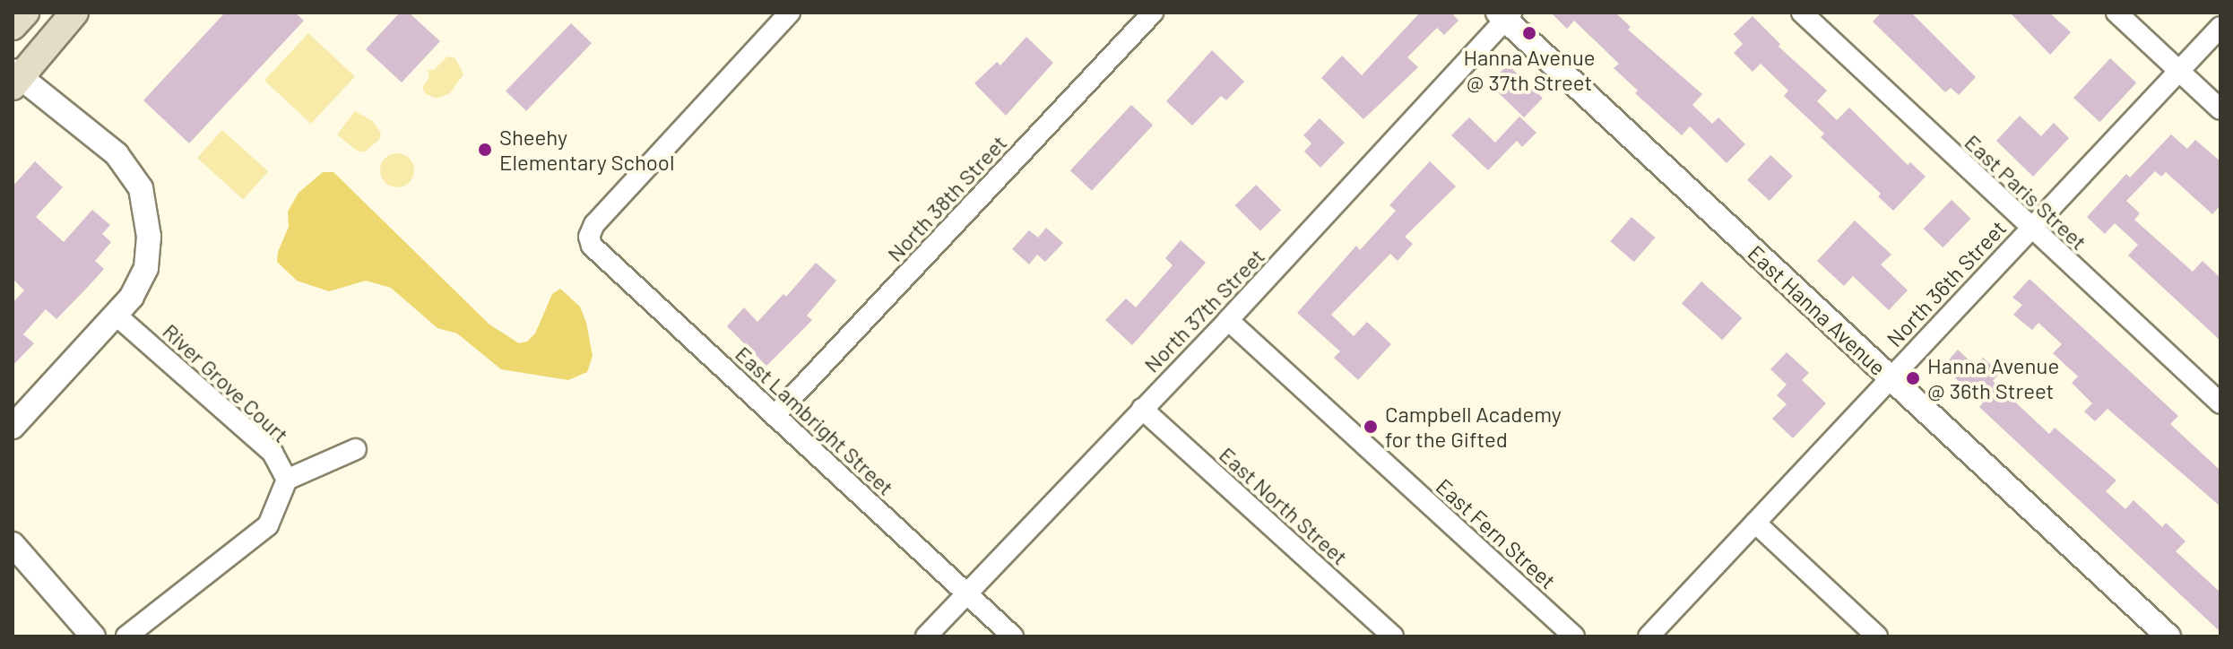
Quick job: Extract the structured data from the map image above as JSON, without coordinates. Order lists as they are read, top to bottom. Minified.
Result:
{"streets":{"street":["East Paris Street","North 38th Street","North 36th Street","North 37th Street","East Hanna Avenue","River Grove Court","East Lambright Street","East North Street","East Fern Street"]},"crossings":[["East Paris Street","North 36th Street"],["North 38th Street","East Lambright Street"],["North 36th Street","East Hanna Avenue"],["North 37th Street","East Hanna Avenue"],["North 37th Street","East Lambright Street"],["North 37th Street","East North Street"],["North 37th Street","East Fern Street"]],"places":["Hanna Avenue @ 37th Street","Sheehy Elementary School","Hanna Avenue @ 36th Street","Campbell Academy for the Gifted"]}
